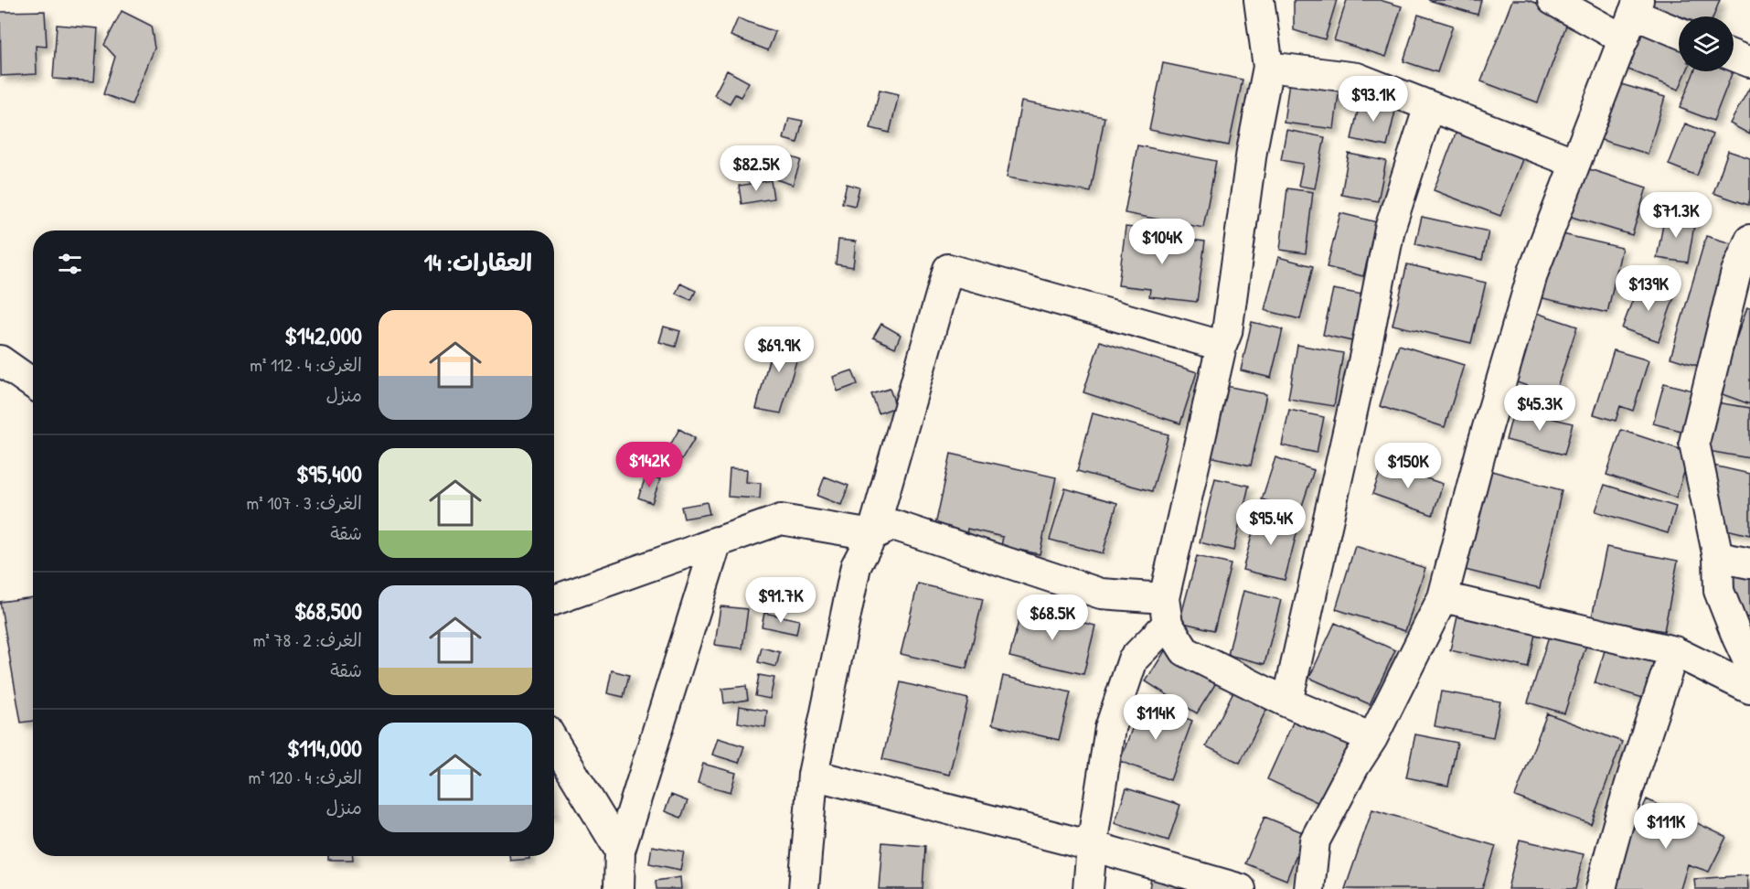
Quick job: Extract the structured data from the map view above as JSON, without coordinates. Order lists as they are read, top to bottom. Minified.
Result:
{"page":{"price":["$93.1K","$82.5K","$71.3K","$104K","$139K","$69.9K","$45.3K","$142K","$150K","$95.4K","$91.7K","$68.5K","$114K","$111K"],"heading":"العقارات: 14","list":[{"name":"$142,000","note":"الغرف: 4 · 112 m² · منزل"},{"name":"$95,400","note":"الغرف: 3 · 107 m² · شقة"},{"name":"$68,500","note":"الغرف: 2 · 78 m² · شقة"},{"name":"$114,000","note":"الغرف: 4 · 120 m² · منزل"}]}}
